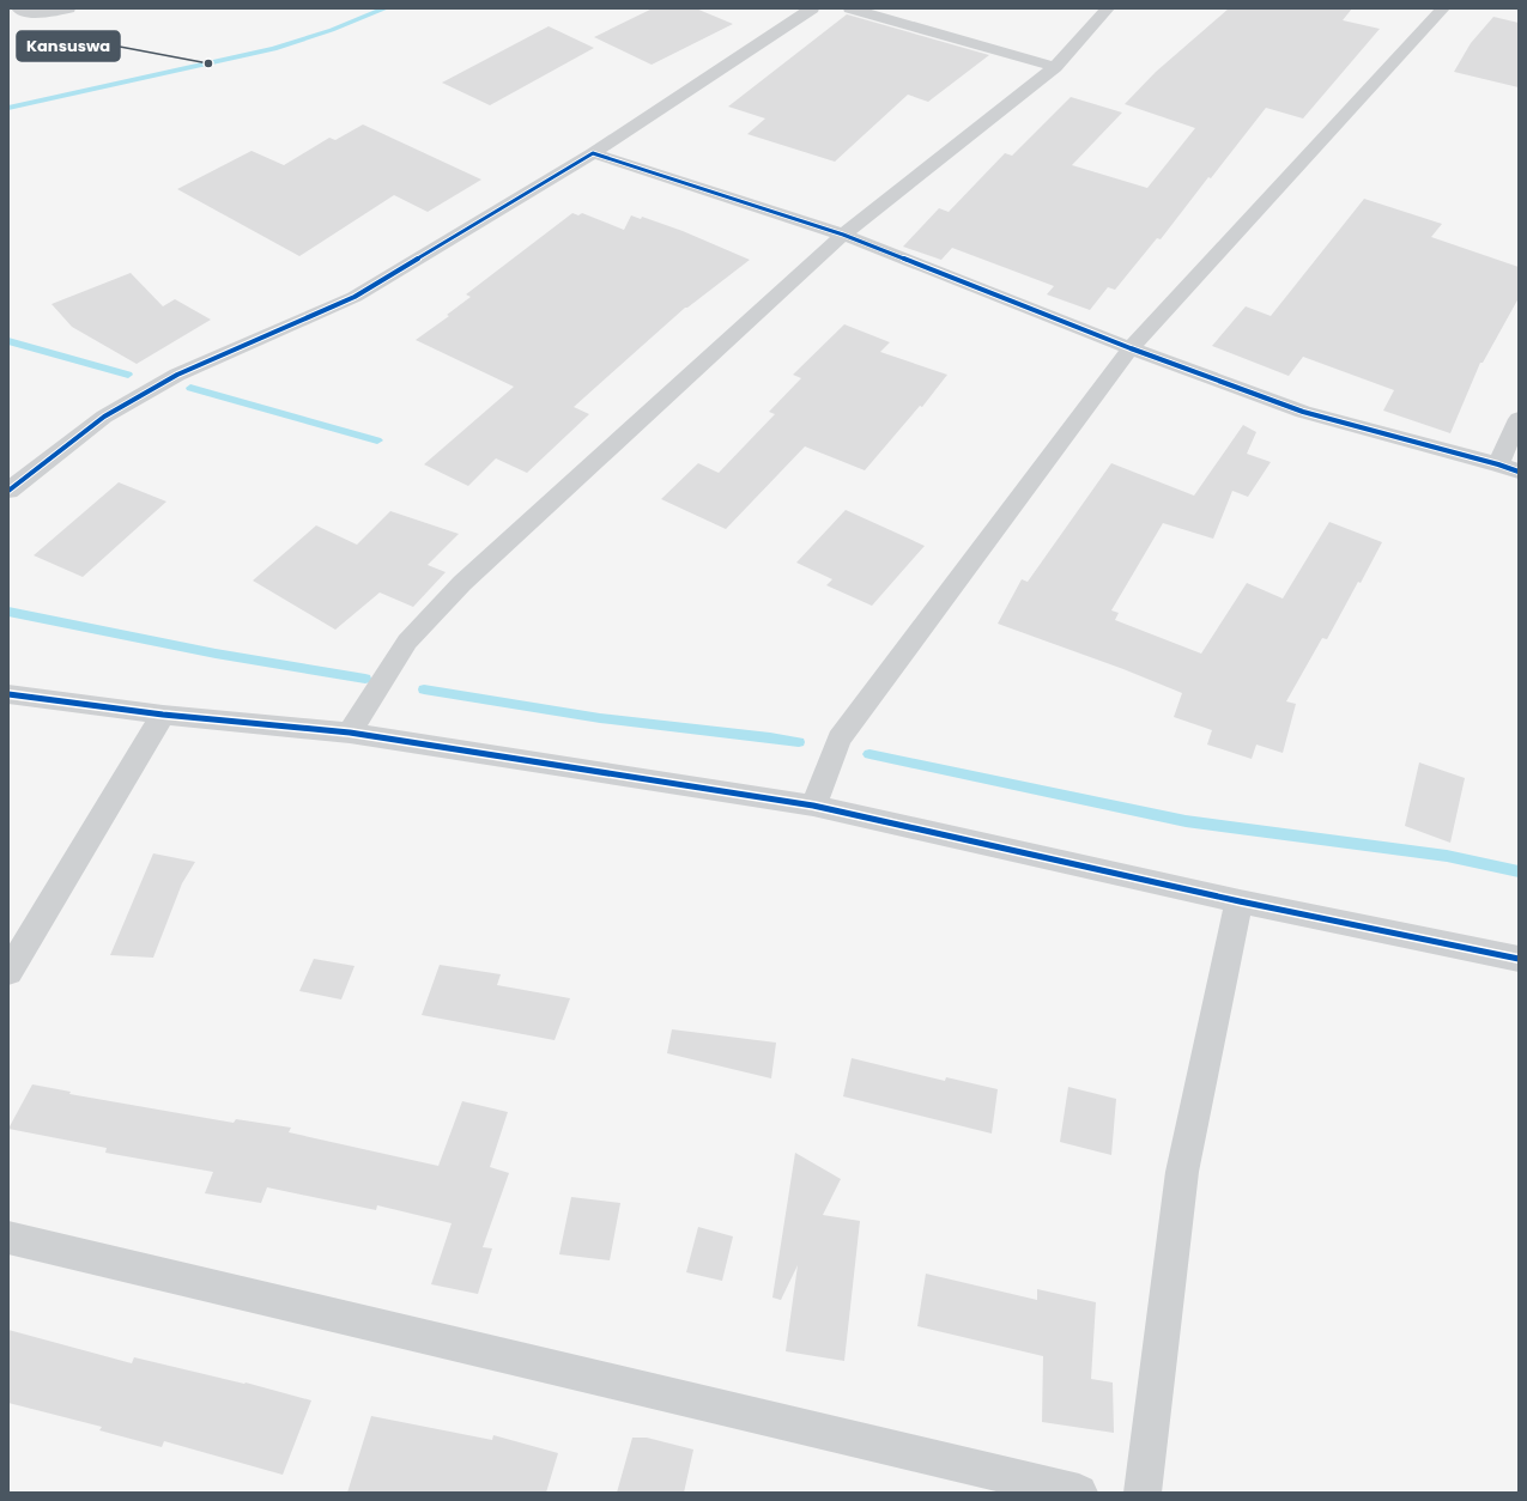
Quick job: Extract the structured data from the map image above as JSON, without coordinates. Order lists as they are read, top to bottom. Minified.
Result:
{"places":["Kansuswa"]}
